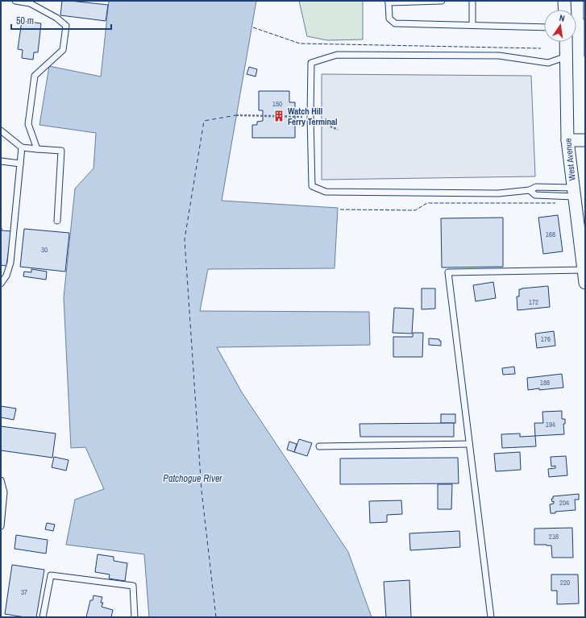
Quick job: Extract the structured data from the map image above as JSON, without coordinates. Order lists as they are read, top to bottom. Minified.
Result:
{"streets":{"street":["West Avenue"]},"water":["Patchogue River"],"places":{"building":["Watch Hill Ferry Terminal"]},"house_numbers":["150","168","30","172","176","188","194","204","216","220","37"],"scale_bar":"50 m","north":"top"}
